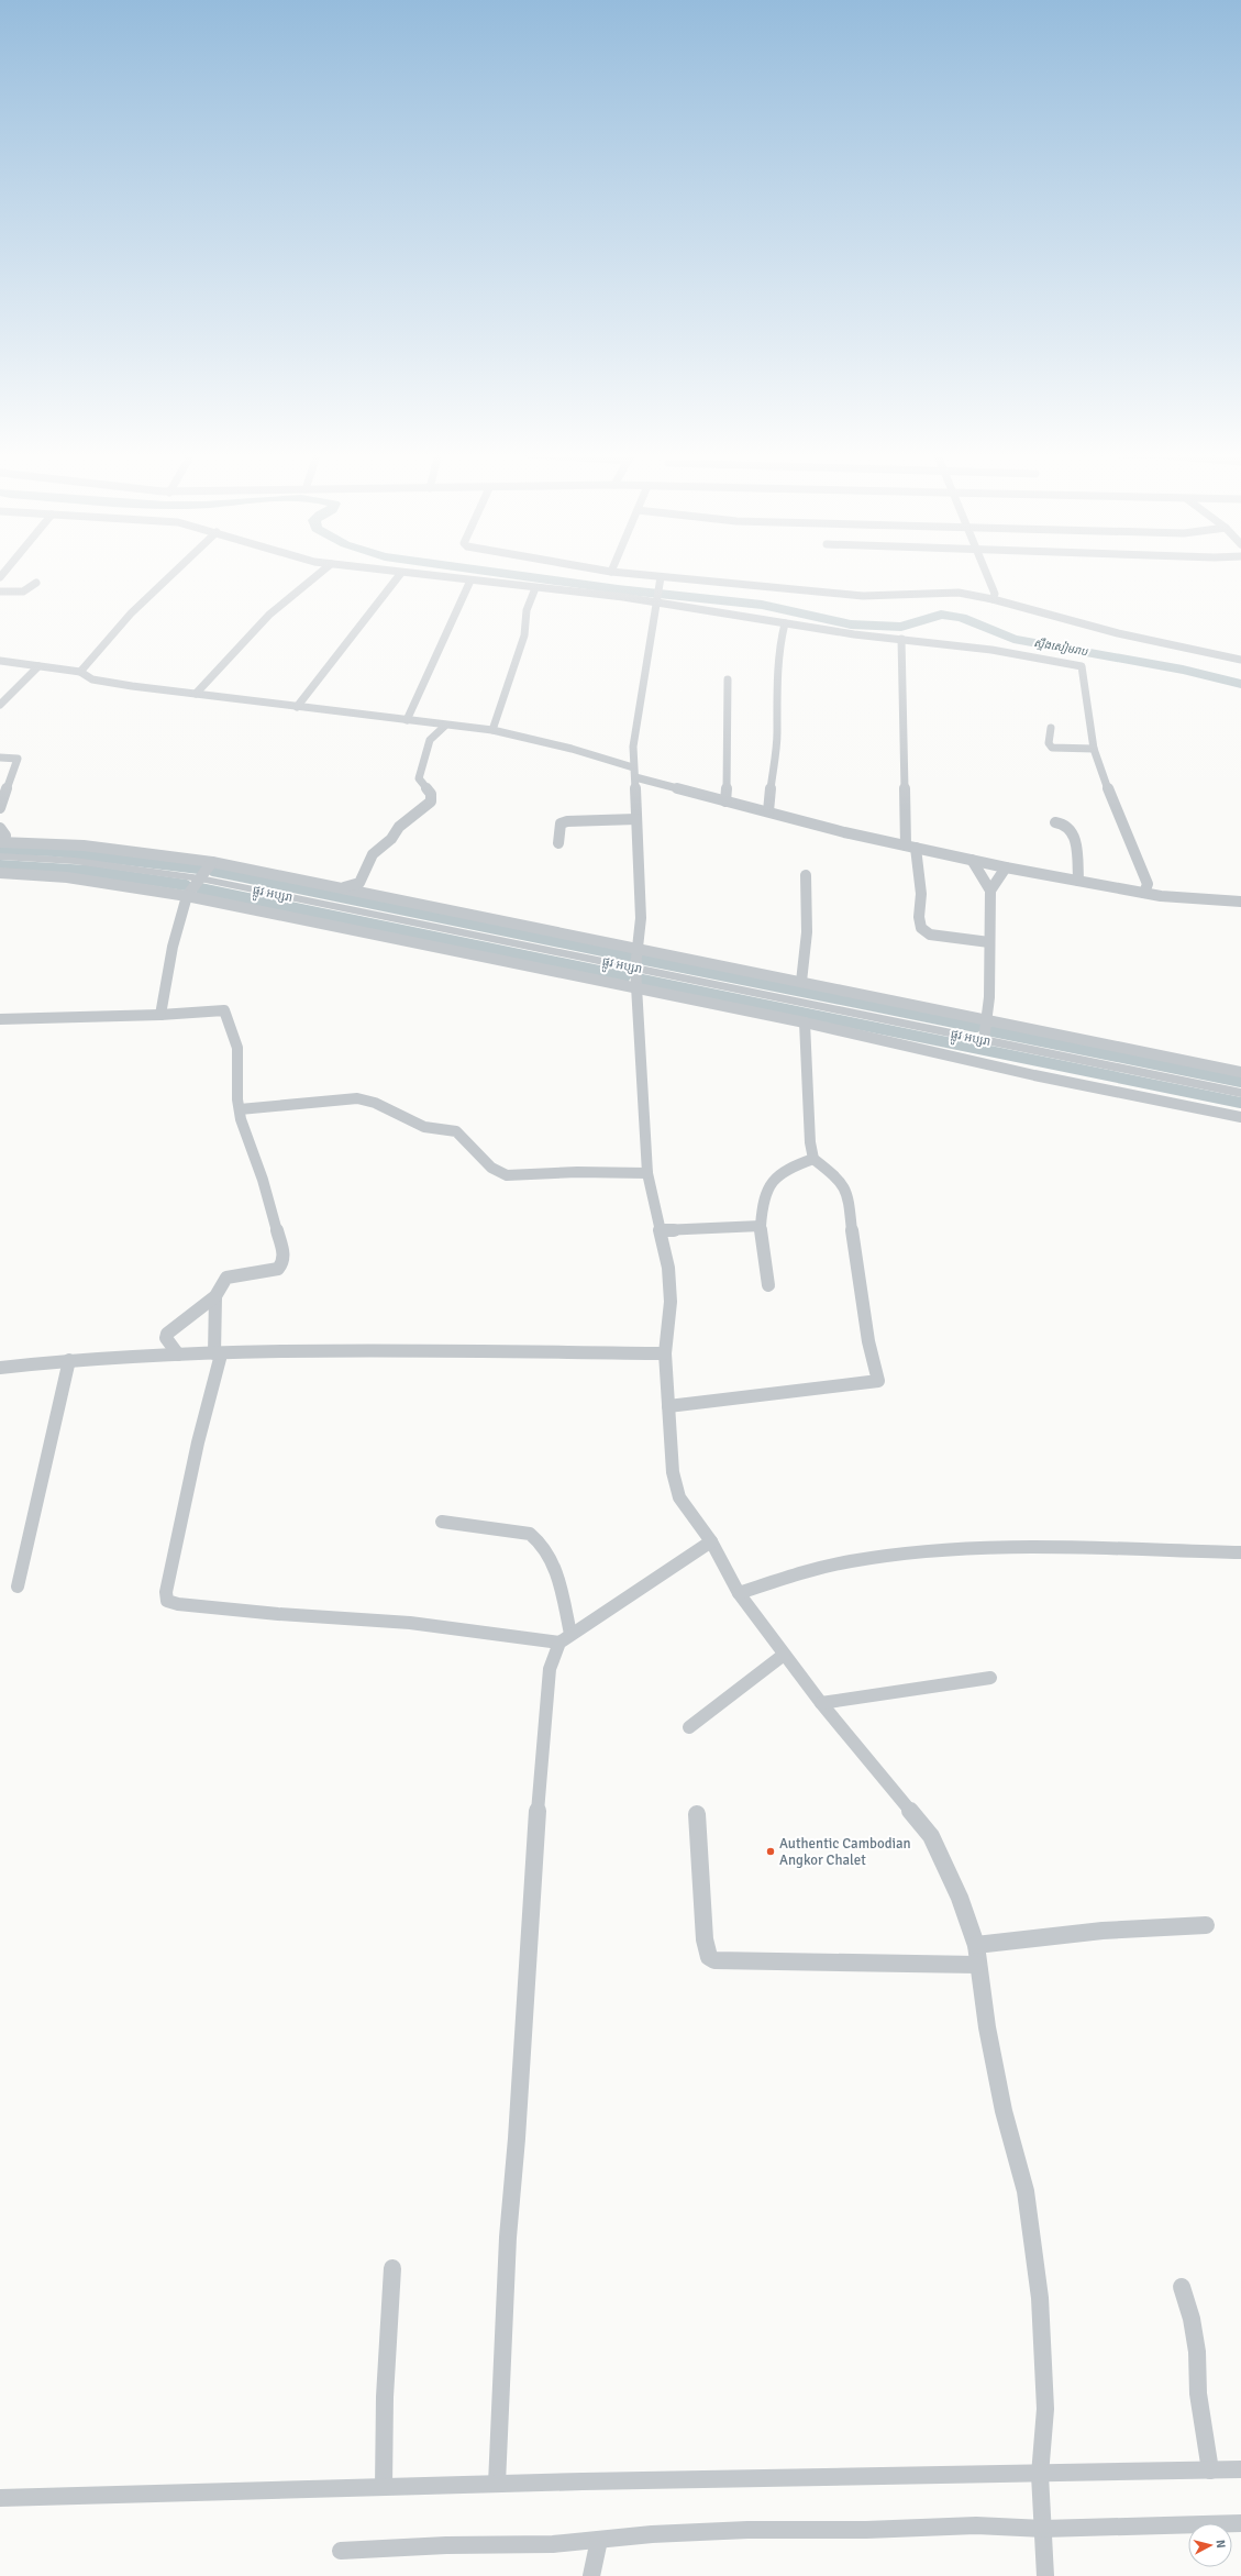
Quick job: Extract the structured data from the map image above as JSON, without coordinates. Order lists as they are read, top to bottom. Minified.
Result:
{"streets":{"street":["ផ្លូវ អប្សរា"]},"water":["ស្ទឹងសៀមរាប"],"places":["Authentic Cambodian Angkor Chalet"],"north":"right"}
